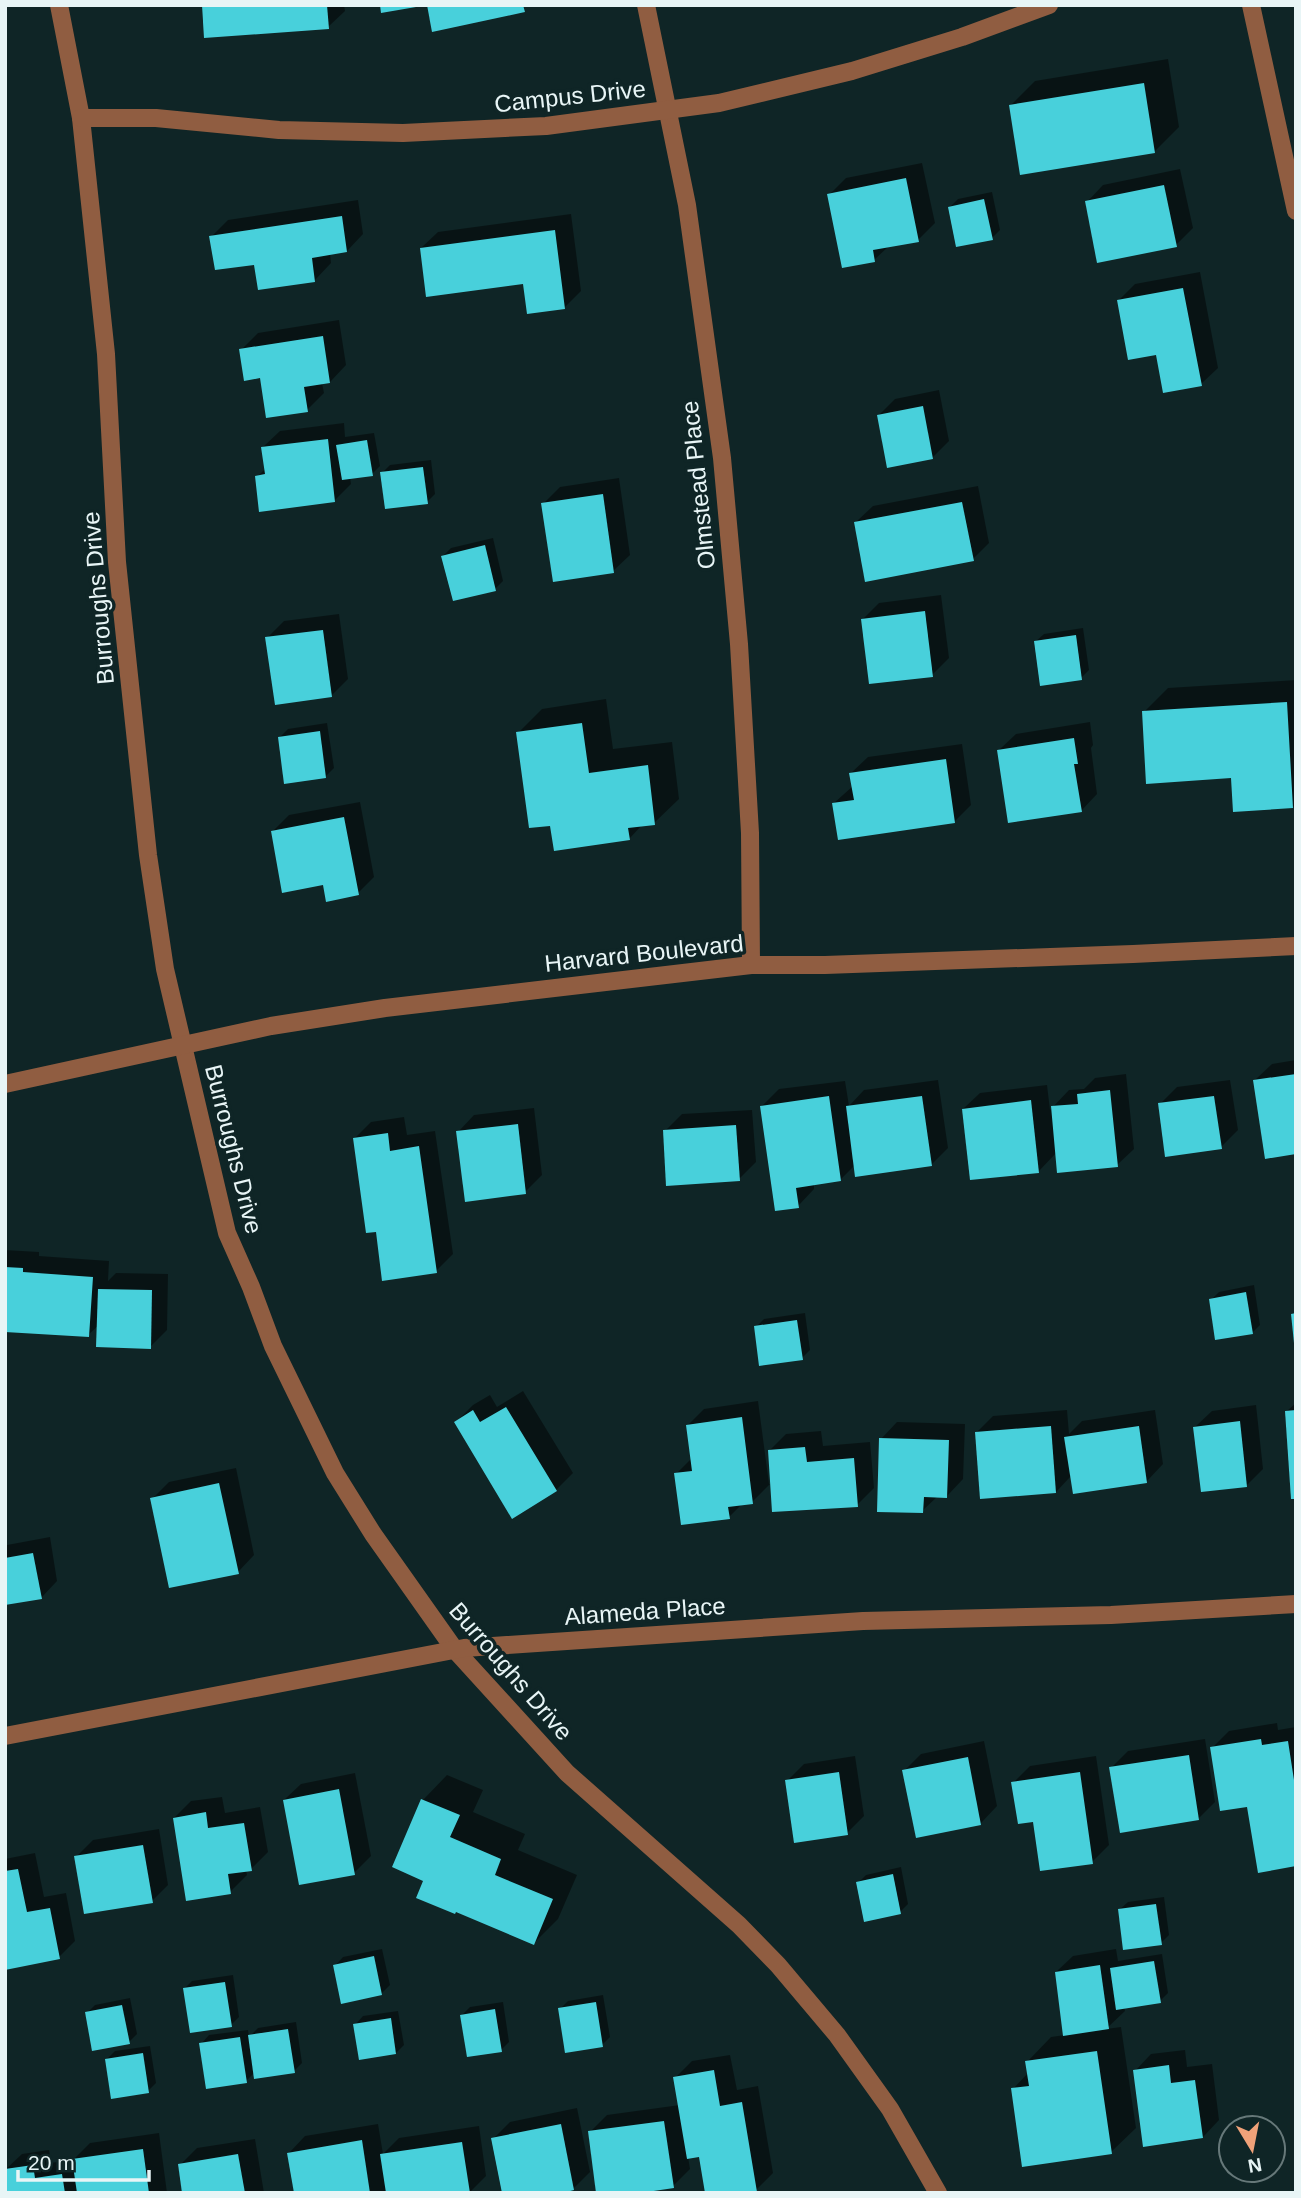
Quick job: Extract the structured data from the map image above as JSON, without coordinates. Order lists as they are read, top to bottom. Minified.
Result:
{"streets":{"street":["Campus Drive","Olmstead Place","Burroughs Drive","Harvard Boulevard","Alameda Place"]},"crossings":[["Campus Drive","Olmstead Place"],["Campus Drive","Burroughs Drive"],["Olmstead Place","Harvard Boulevard"],["Burroughs Drive","Harvard Boulevard"],["Burroughs Drive","Alameda Place"]],"scale_bar":"20 m","north":"bottom"}
